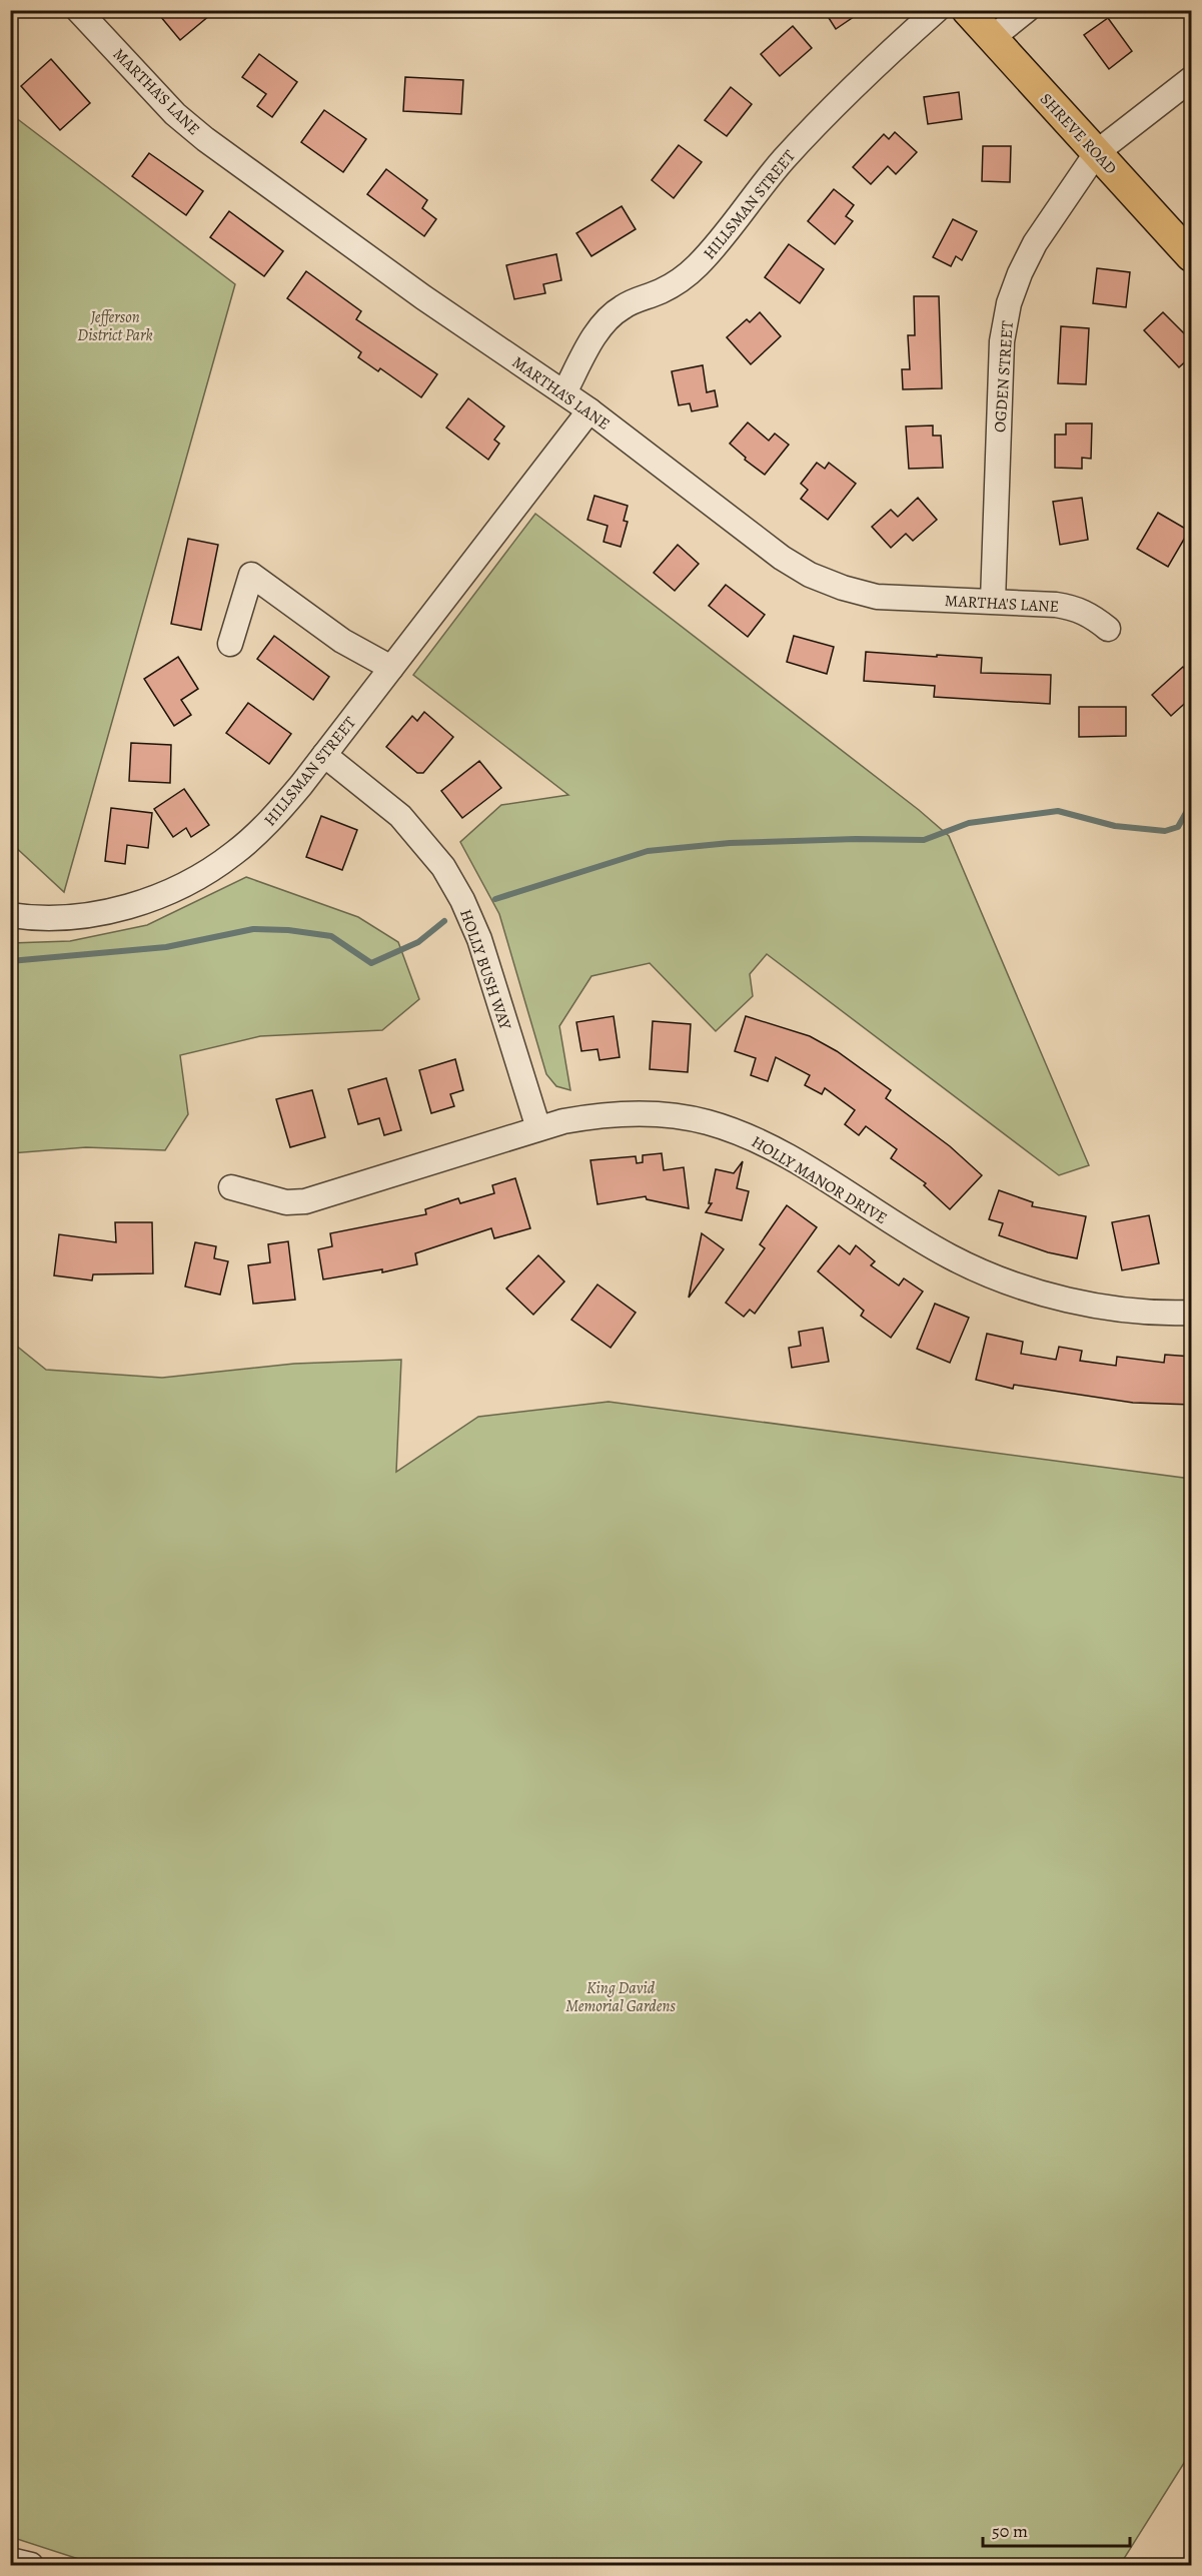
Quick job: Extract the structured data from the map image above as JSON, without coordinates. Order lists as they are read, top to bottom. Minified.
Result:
{"streets":{"main road":["SHREVE ROAD"],"street":["MARTHA'S LANE","HILLSMAN STREET","OGDEN STREET","HOLLY BUSH WAY","HOLLY MANOR DRIVE"]},"crossings":[["MARTHA'S LANE","HILLSMAN STREET"],["MARTHA'S LANE","OGDEN STREET"],["SHREVE ROAD","OGDEN STREET"],["HILLSMAN STREET","HOLLY BUSH WAY"],["HOLLY BUSH WAY","HOLLY MANOR DRIVE"]],"parks":["Jefferson District Park","King David Memorial Gardens"],"scale_bar":"50 m"}
